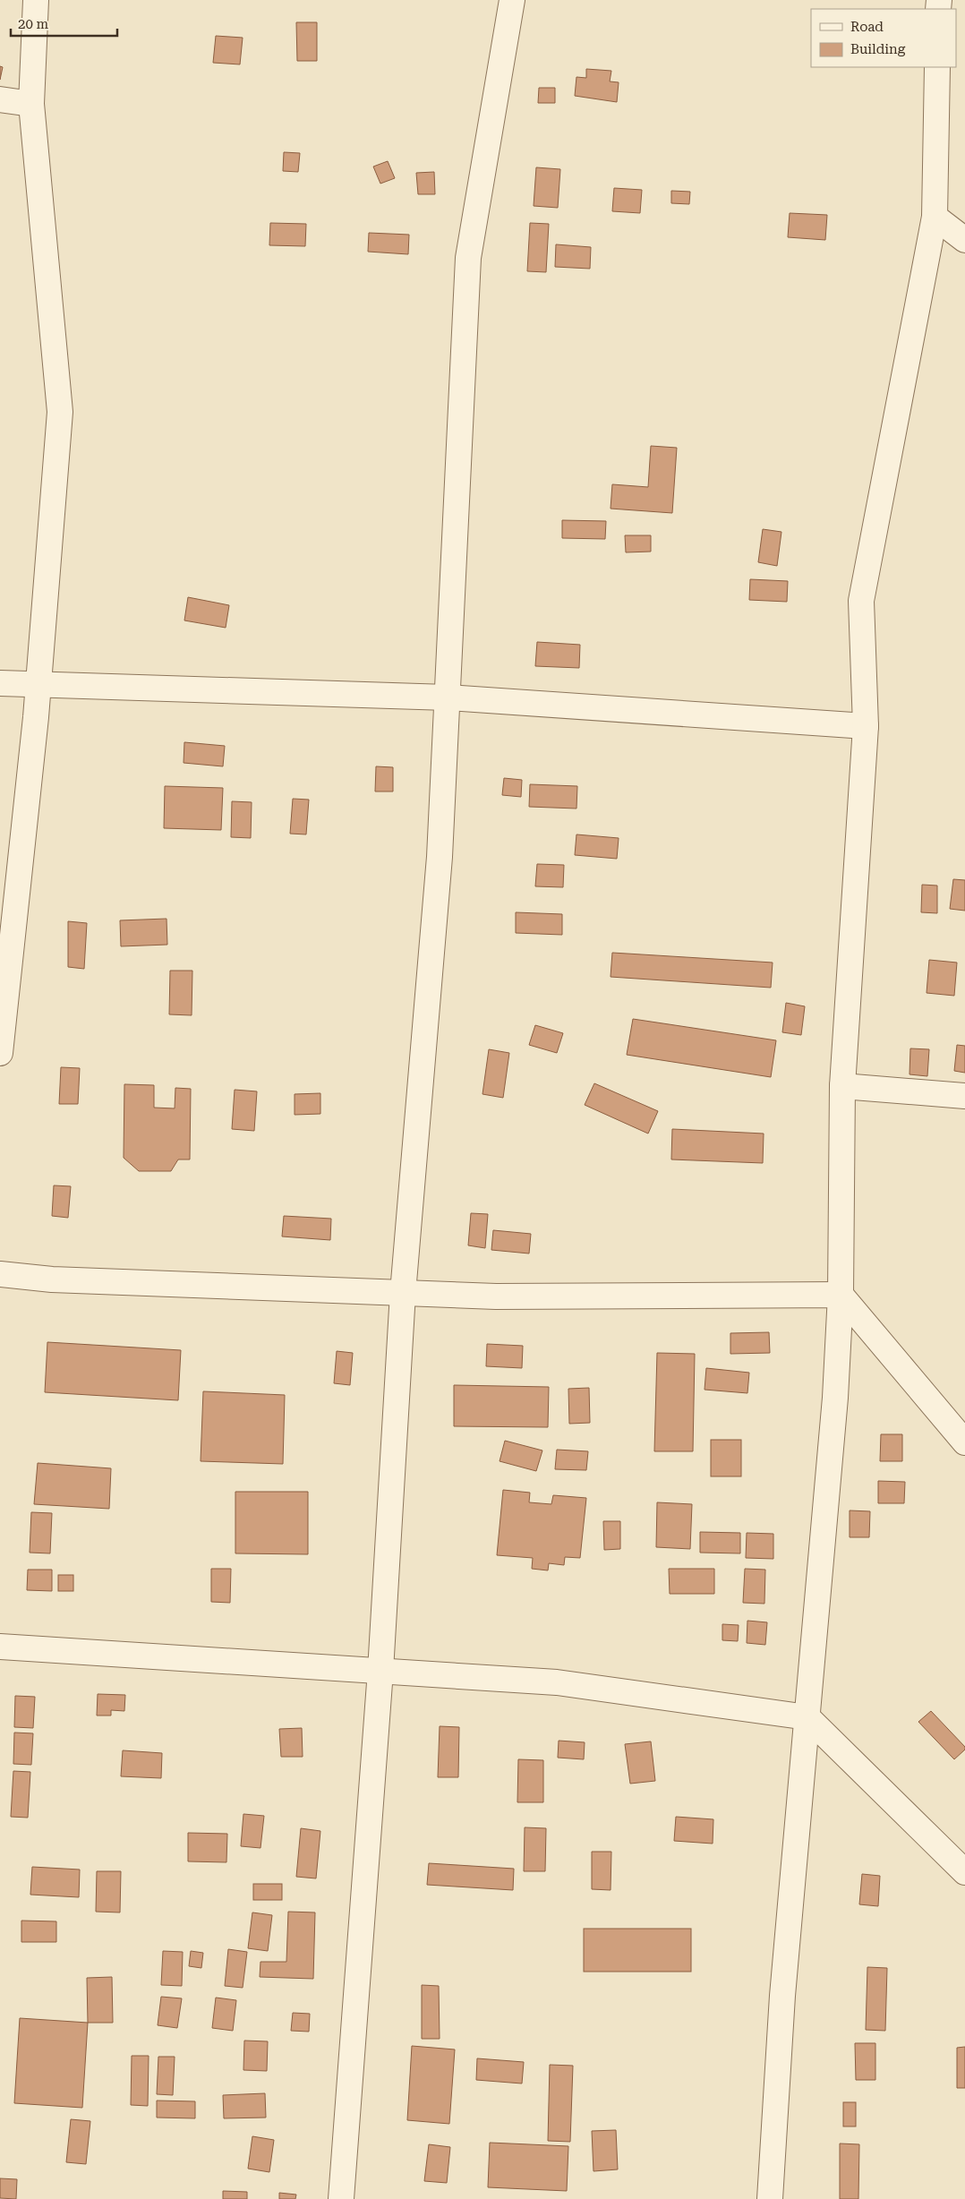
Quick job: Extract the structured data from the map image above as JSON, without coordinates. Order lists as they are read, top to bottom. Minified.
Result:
{"legend":["Road","Building"],"scale_bar":"20 m"}
